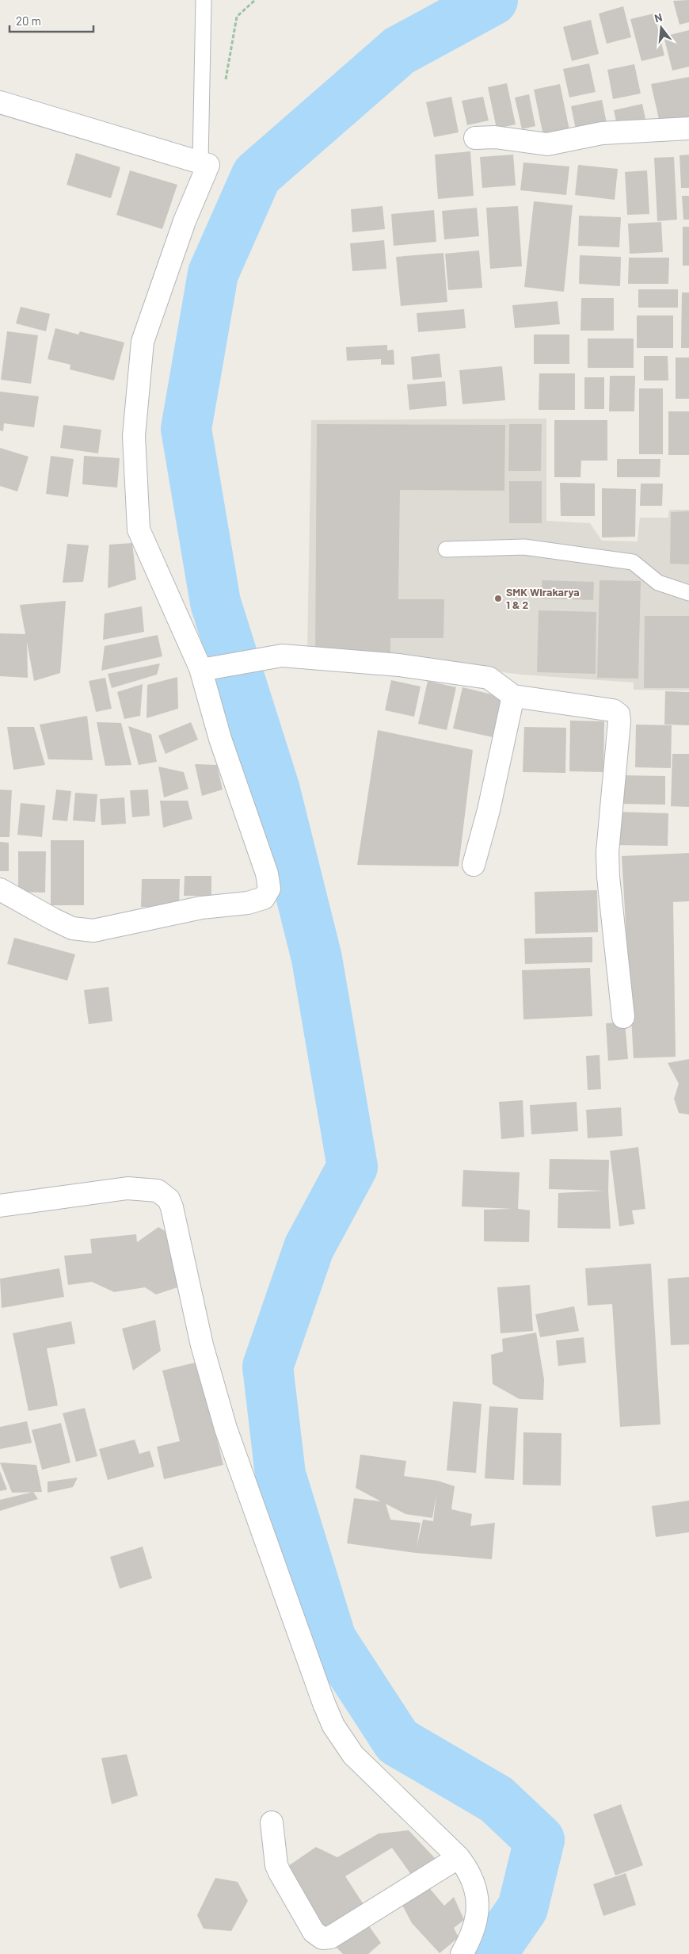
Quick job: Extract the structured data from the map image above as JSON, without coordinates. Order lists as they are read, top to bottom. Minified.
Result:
{"places":["SMK Wirakarya 1 & 2"],"scale_bar":"20 m","north":"top"}
